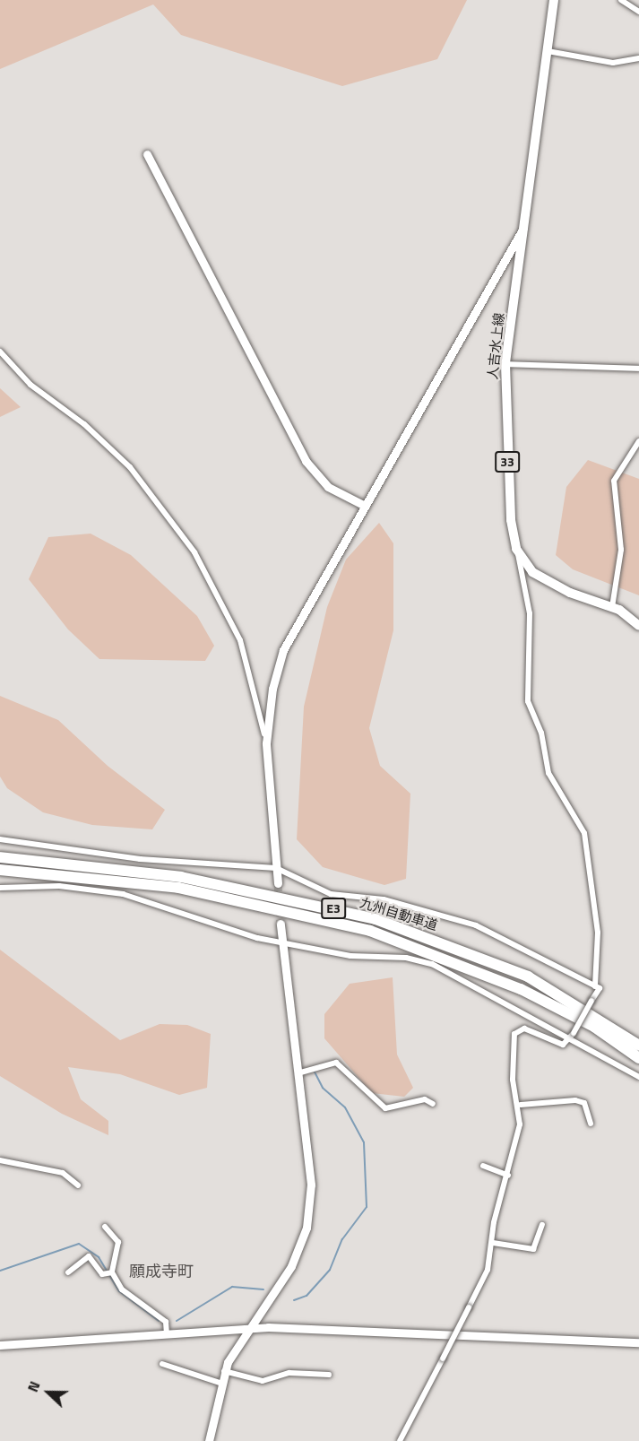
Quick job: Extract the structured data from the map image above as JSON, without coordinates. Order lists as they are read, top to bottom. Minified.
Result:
{"streets":{"highway":["E3","九州自動車道"],"main road":["人吉水上線","33"]},"districts":["願成寺町"],"north":"left"}
